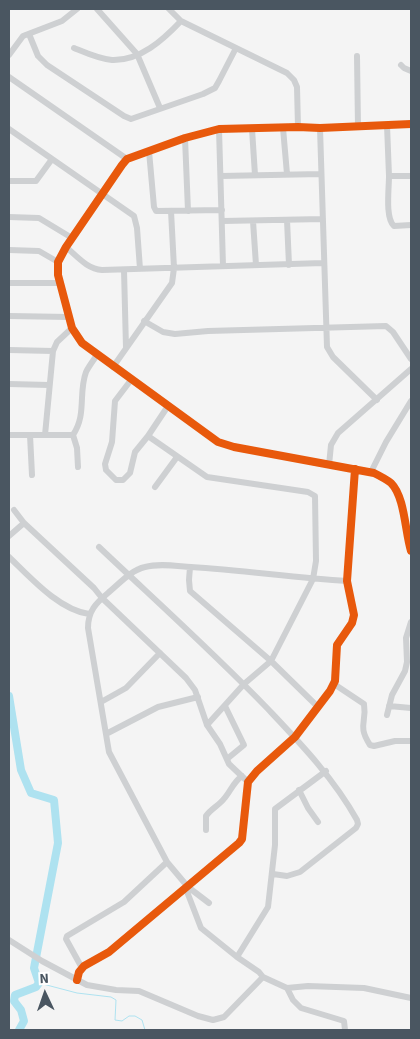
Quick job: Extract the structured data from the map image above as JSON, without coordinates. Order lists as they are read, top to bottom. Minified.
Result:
{"north":"top"}
